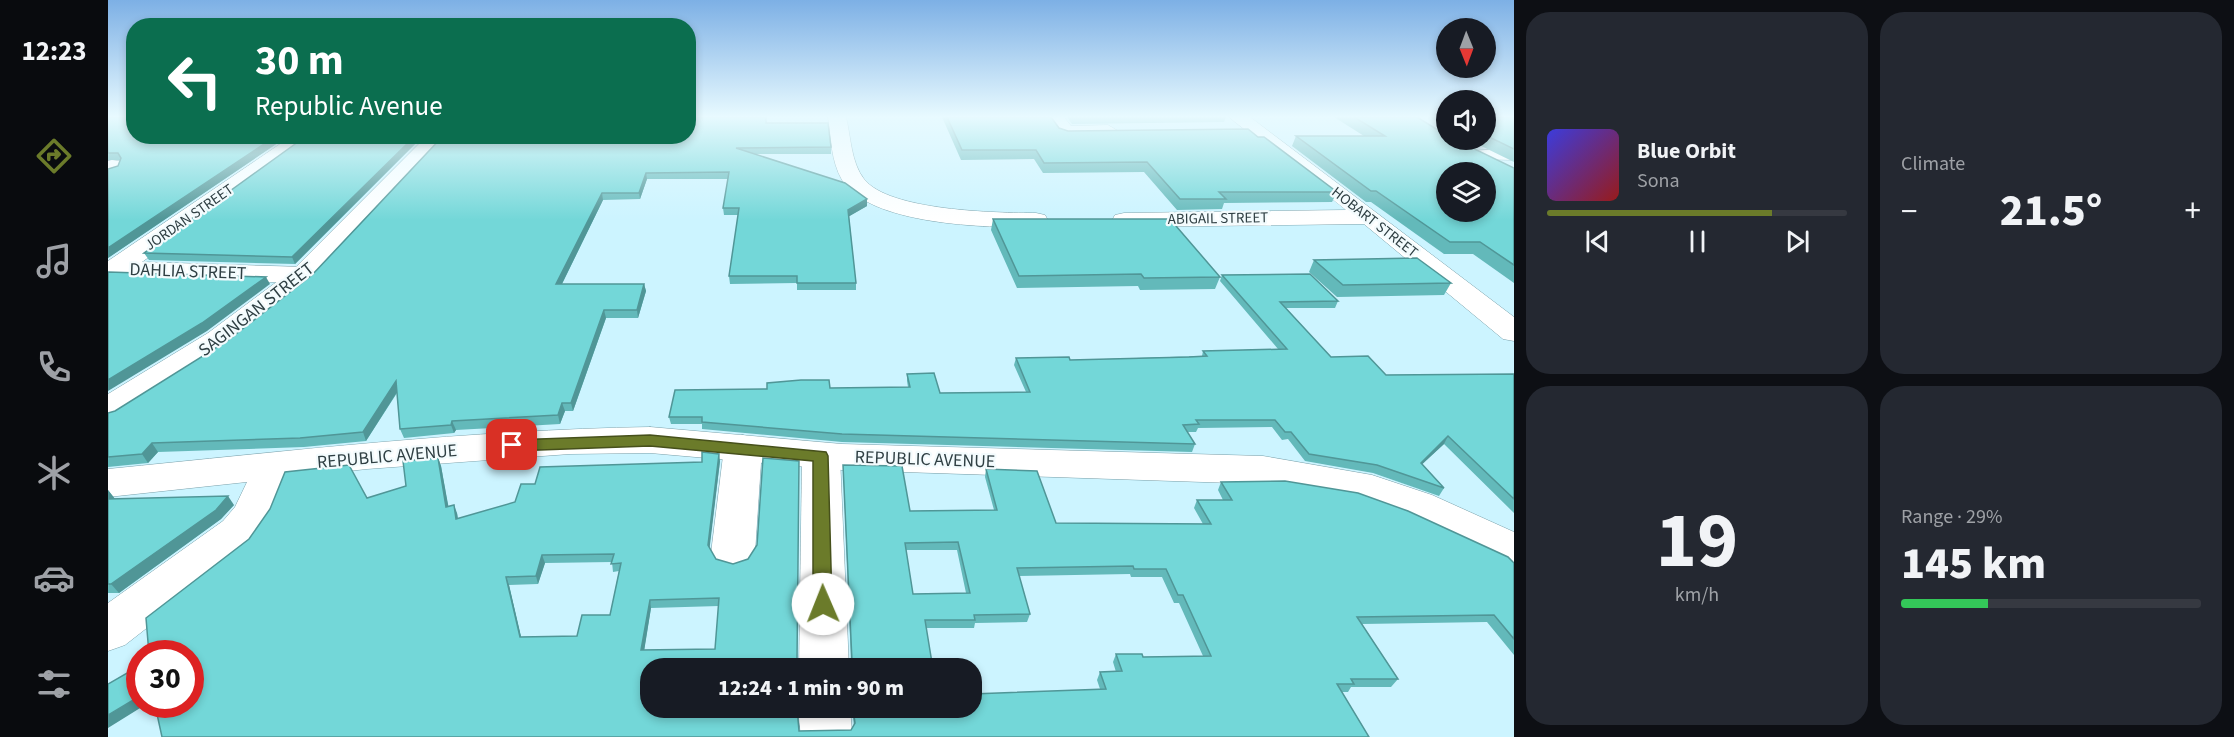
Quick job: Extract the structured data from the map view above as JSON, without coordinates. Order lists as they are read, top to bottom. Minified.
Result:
{"streets":{"street":["JORDAN STREET","ABIGAIL STREET","HOBART STREET","DAHLIA STREET","SAGINGAN STREET","REPUBLIC AVENUE"]},"crossings":[["JORDAN STREET","DAHLIA STREET"],["ABIGAIL STREET","HOBART STREET"],["DAHLIA STREET","SAGINGAN STREET"]],"north":"bottom","page":{"tabs":"12:23","tile":["Climate",["19","km/h"],["Range · 29%","145 km"]],"turn":["30 m","Republic Avenue"],"song":["Blue Orbit","Sona"],"heat":["−","21.5°","+"],"limit":"30","trip":"12:24 · 1 min · 90 m"}}
